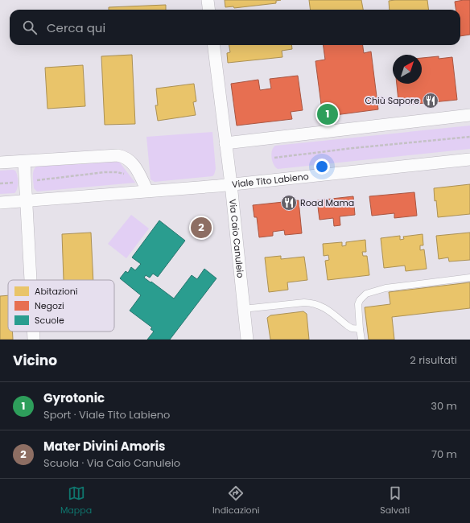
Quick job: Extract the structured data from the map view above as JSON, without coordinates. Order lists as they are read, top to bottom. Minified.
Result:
{"streets":{"street":["Viale Tito Labieno","Via Caio Canuleio"]},"crossings":[["Viale Tito Labieno","Via Caio Canuleio"]],"places":{"restaurant":["Chiù Sapore","Road Mama"]},"legend":["Abitazioni","Negozi","Scuole"],"north":"top right","page":{"search":"Cerca qui","pins":["1","2"],"heading":["Vicino","2 risultati"],"list":[{"mark":"1","name":"Gyrotonic","note":"Sport · Viale Tito Labieno","value":"30 m"},{"mark":"2","name":"Mater Divini Amoris","note":"Scuola · Via Caio Canuleio","value":"70 m"}],"nav":["Mappa","Indicazioni","Salvati"]}}
